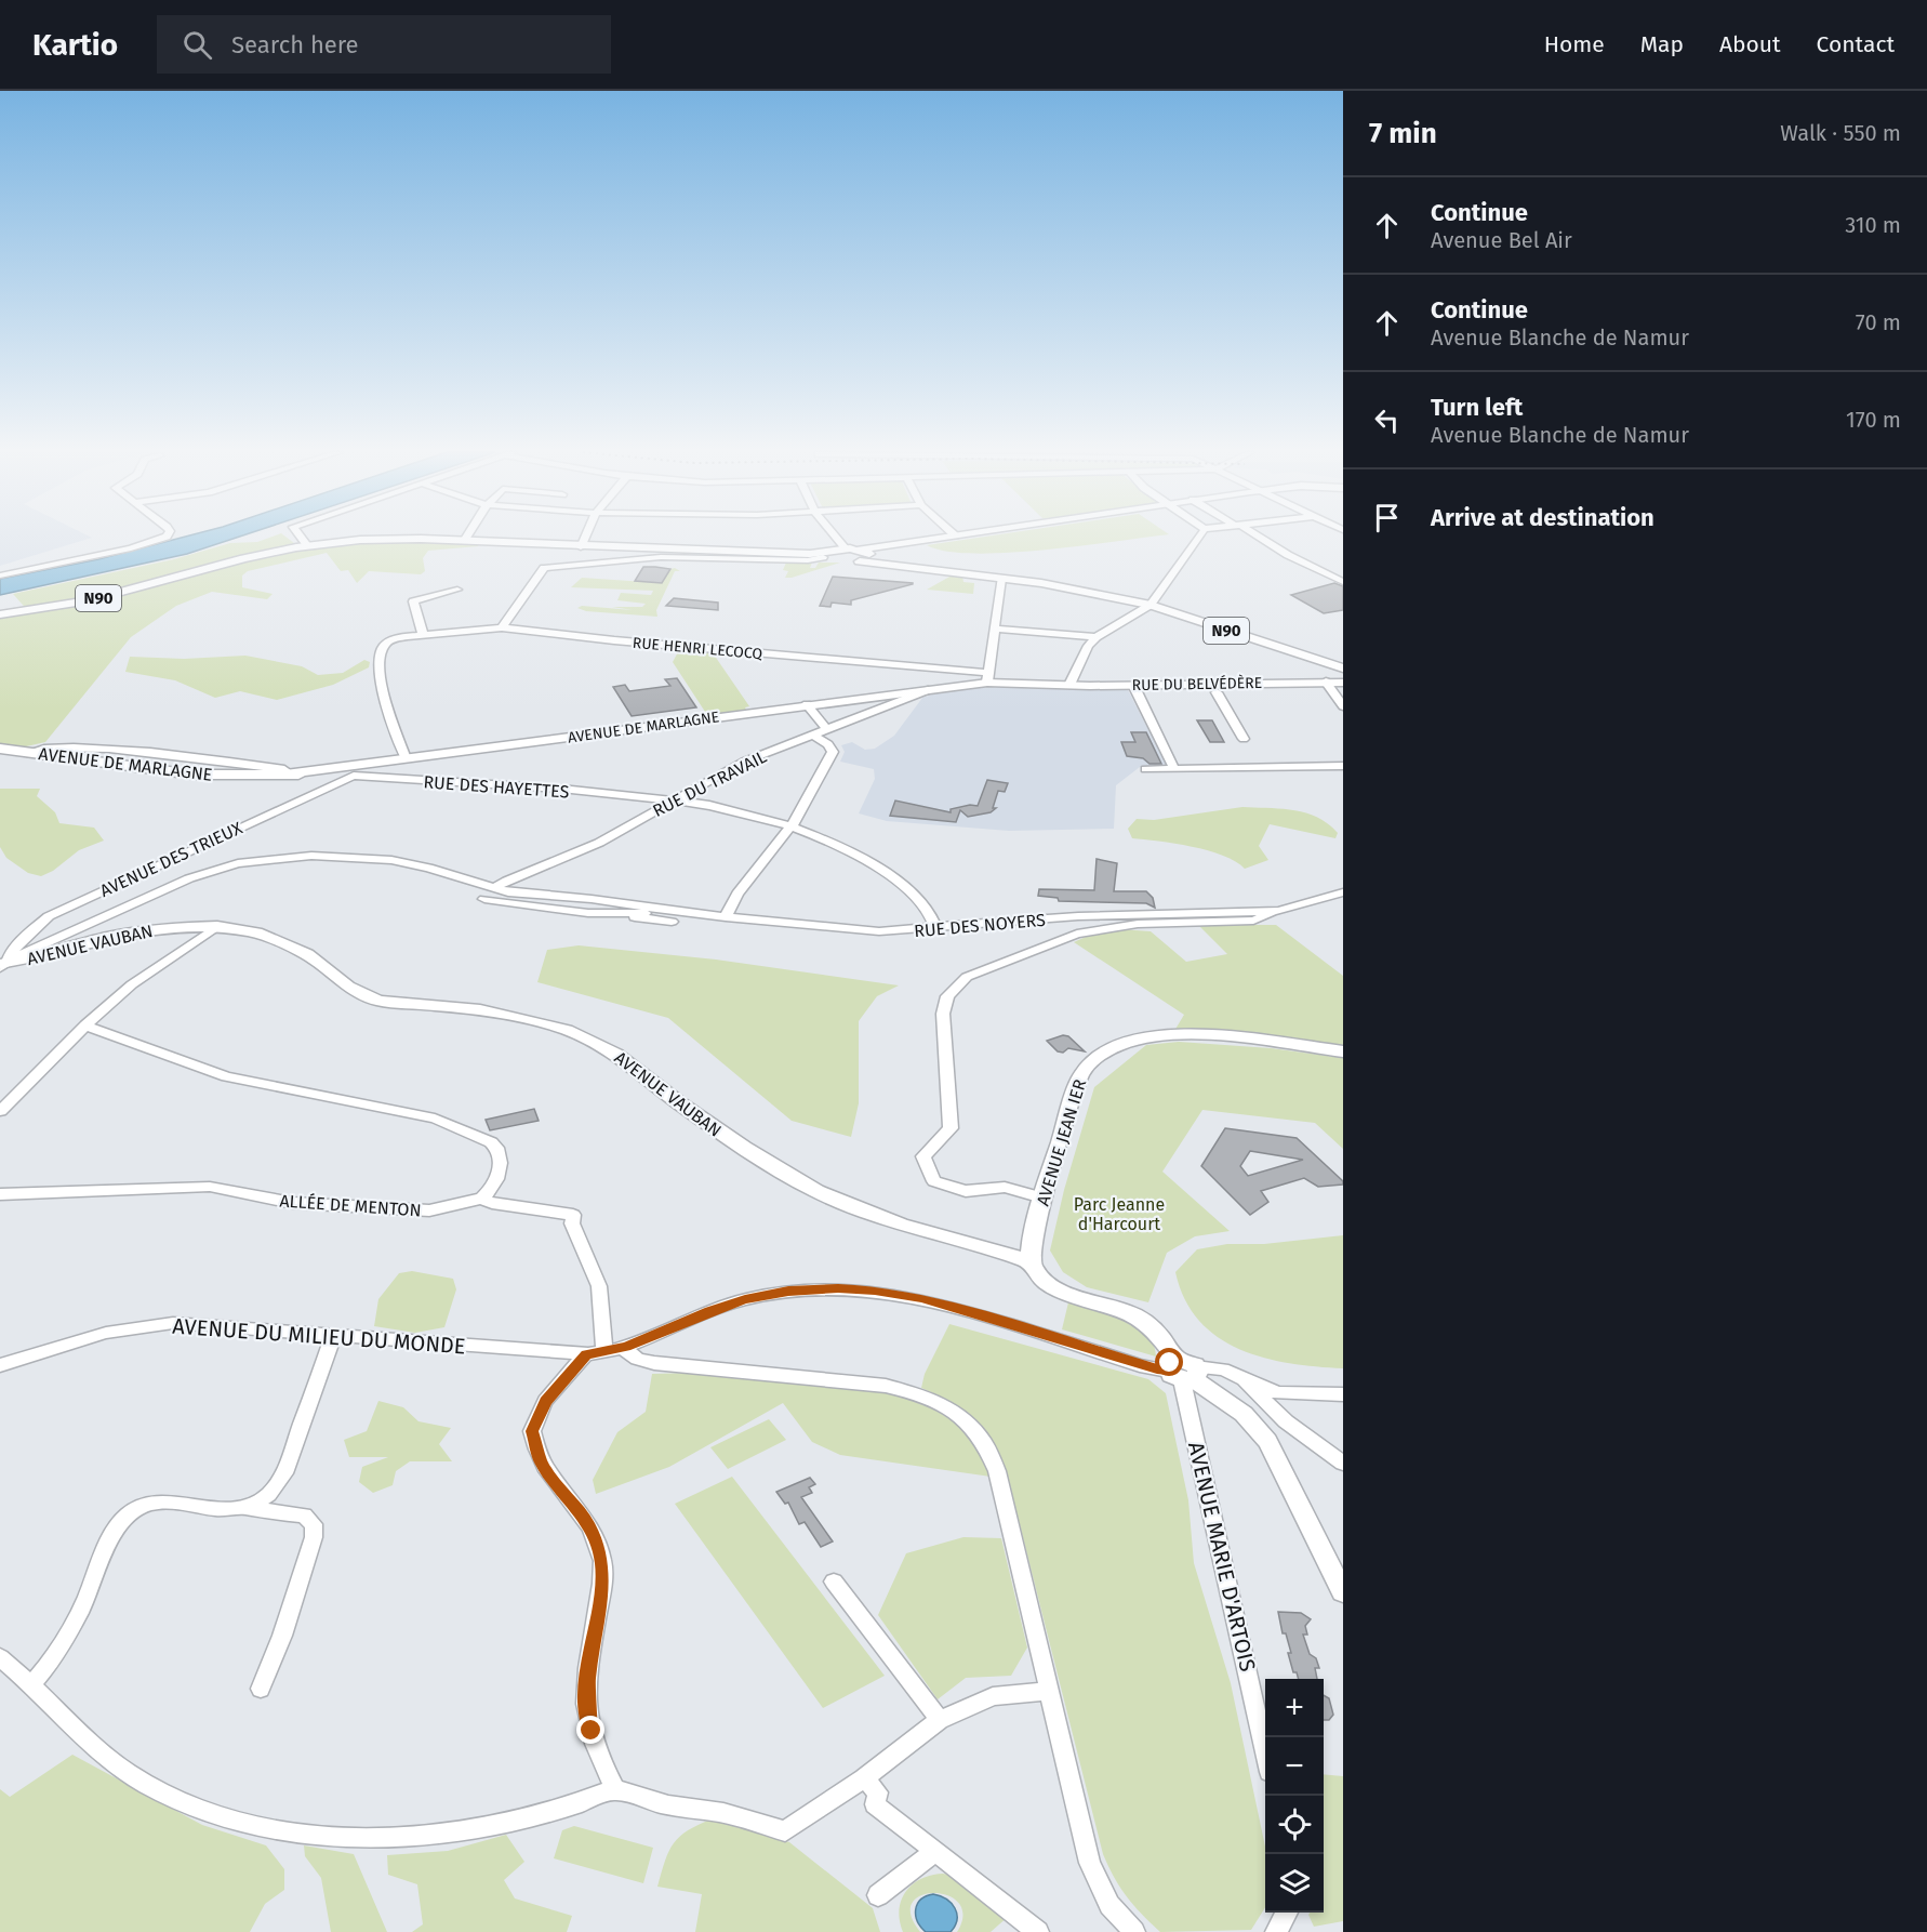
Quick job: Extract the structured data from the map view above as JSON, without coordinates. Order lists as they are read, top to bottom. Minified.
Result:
{"streets":{"main road":["N90","RUE DU BELVÉDÈRE","AVENUE DE MARLAGNE","AVENUE VAUBAN","AVENUE JEAN IER"],"street":["RUE HENRI LECOCQ","RUE DU TRAVAIL","RUE DES HAYETTES","AVENUE DES TRIEUX","RUE DES NOYERS","ALLÉE DE MENTON","AVENUE DU MILIEU DU MONDE","AVENUE MARIE D'ARTOIS"]},"crossings":[["N90","RUE DU BELVÉDÈRE"],["RUE HENRI LECOCQ","RUE DU BELVÉDÈRE"],["RUE HENRI LECOCQ","AVENUE DE MARLAGNE"],["RUE DU BELVÉDÈRE","AVENUE DE MARLAGNE"],["AVENUE DE MARLAGNE","RUE DU TRAVAIL"],["AVENUE DE MARLAGNE","RUE DES HAYETTES"],["AVENUE DE MARLAGNE","AVENUE DES TRIEUX"],["RUE DU TRAVAIL","RUE DES HAYETTES"],["RUE DU TRAVAIL","RUE DES NOYERS"],["RUE DES HAYETTES","AVENUE DES TRIEUX"],["RUE DES HAYETTES","RUE DES NOYERS"],["AVENUE DES TRIEUX","AVENUE VAUBAN"],["AVENUE VAUBAN","AVENUE JEAN IER"],["AVENUE DU MILIEU DU MONDE","AVENUE MARIE D'ARTOIS"]],"parks":["Parc Jeanne d'Harcourt"],"page":{"header":"Kartio","search":"Search here","nav":["Home","Map","About","Contact"],"heading":["7 min","Walk · 550 m"],"list":[["Continue","Avenue Bel Air","310 m"],["Continue","Avenue Blanche de Namur","70 m"],["Turn left","Avenue Blanche de Namur","170 m"],"Arrive at destination"],"map_buttons":["+","−"]}}
